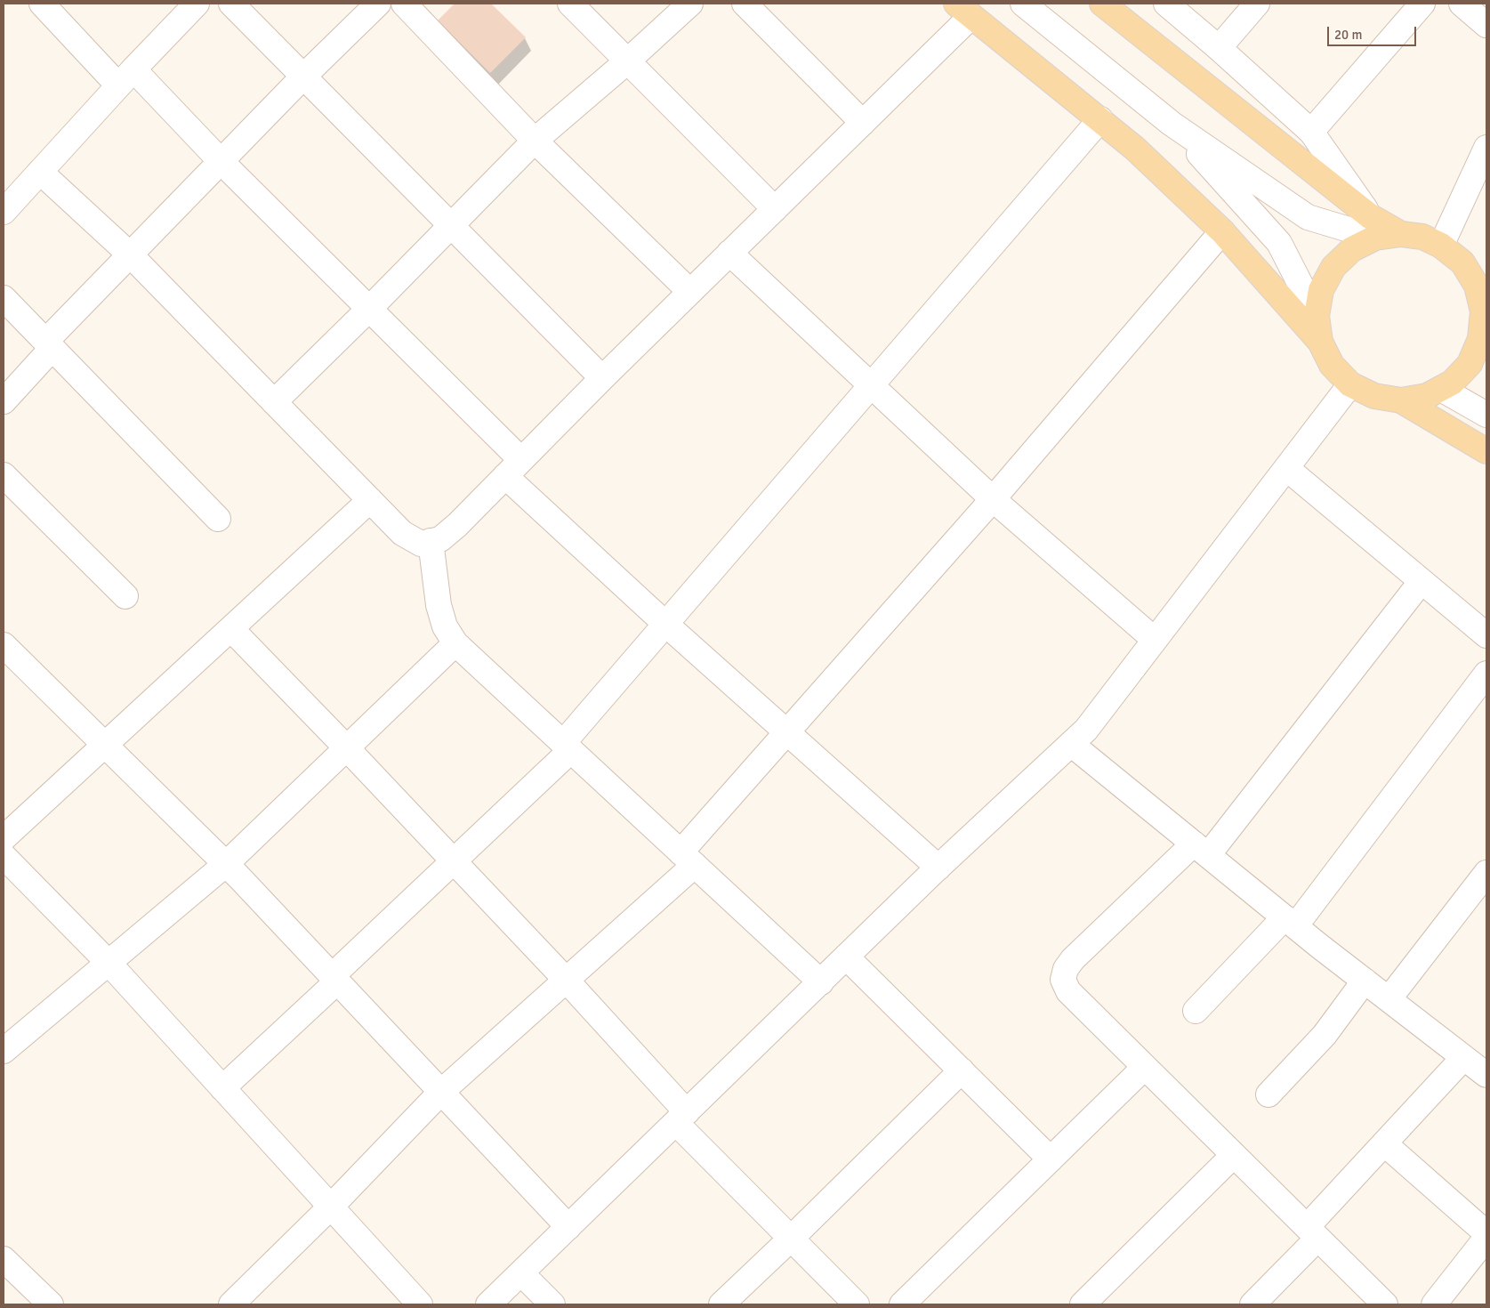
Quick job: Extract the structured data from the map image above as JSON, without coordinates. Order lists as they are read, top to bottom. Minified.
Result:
{"scale_bar":"20 m"}
